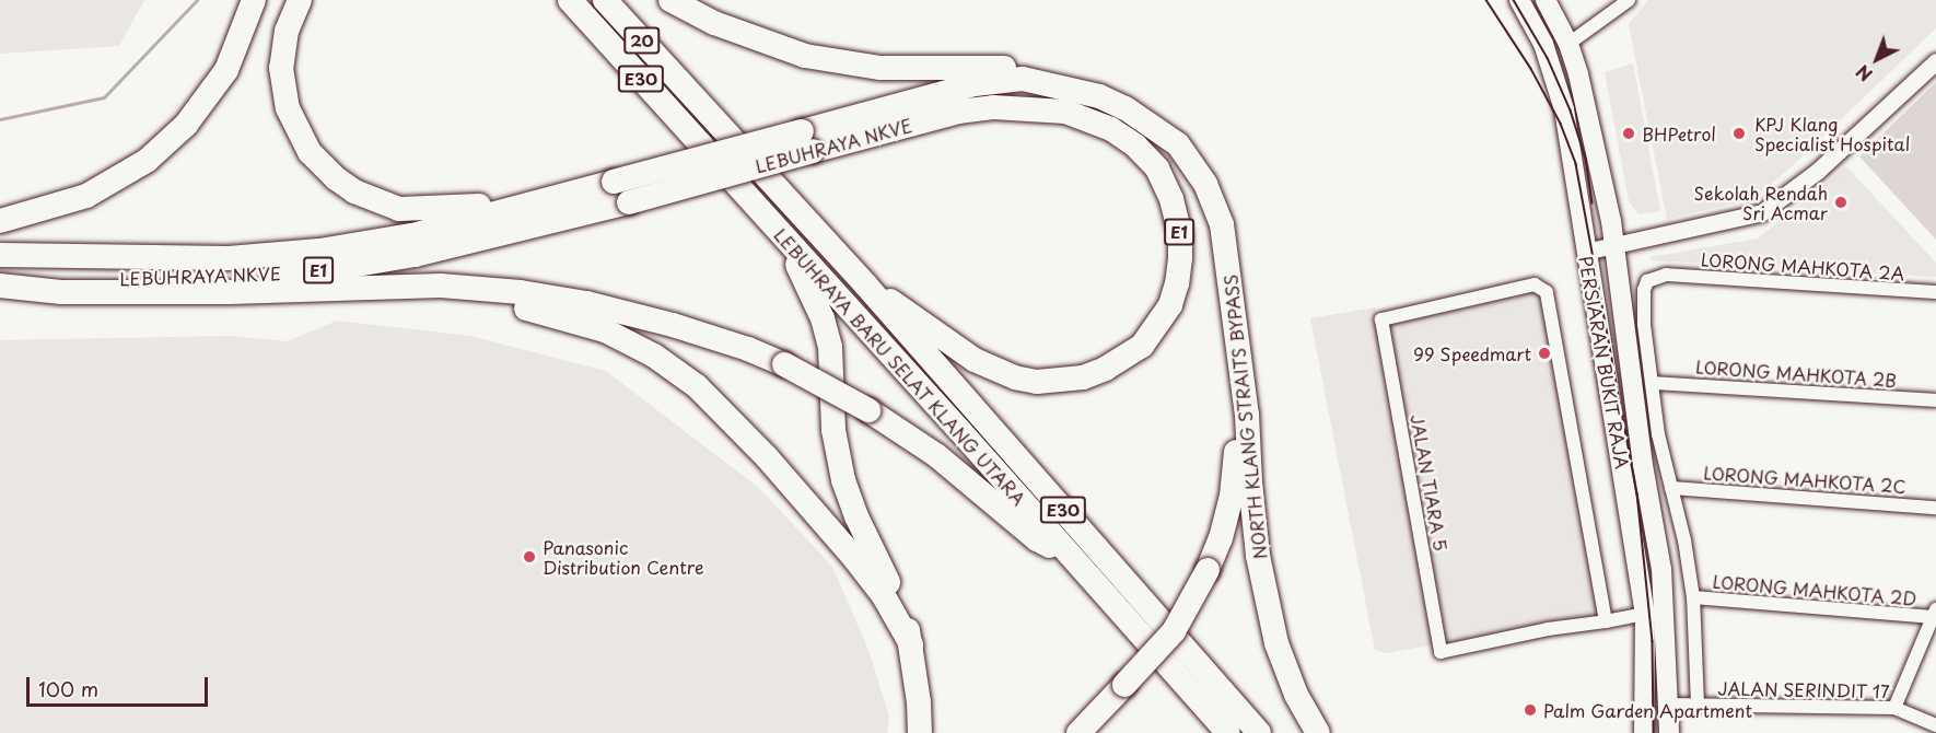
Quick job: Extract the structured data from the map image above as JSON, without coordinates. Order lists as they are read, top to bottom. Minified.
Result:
{"streets":{"highway":["20","E30","LEBUHRAYA NKVE","E1","LEBUHRAYA BARU SELAT KLANG UTARA","NORTH KLANG STRAITS BYPASS"],"main road":["PERSIARAN BUKIT RAJA"],"street":["LORONG MAHKOTA 2A","LORONG MAHKOTA 2B","LORONG MAHKOTA 2C","JALAN TIARA 5","LORONG MAHKOTA 2D","JALAN SERINDIT 17"]},"crossings":[["LEBUHRAYA NKVE","LEBUHRAYA BARU SELAT KLANG UTARA"],["LEBUHRAYA NKVE","NORTH KLANG STRAITS BYPASS"],["LORONG MAHKOTA 2A","LORONG MAHKOTA 2B"],["PERSIARAN BUKIT RAJA","JALAN SERINDIT 17"]],"places":["BHPetrol","KPJ Klang Specialist Hospital","Sekolah Rendah Sri Acmar","99 Speedmart","Panasonic Distribution Centre","Palm Garden Apartment"],"scale_bar":"100 m","north":"bottom left"}
